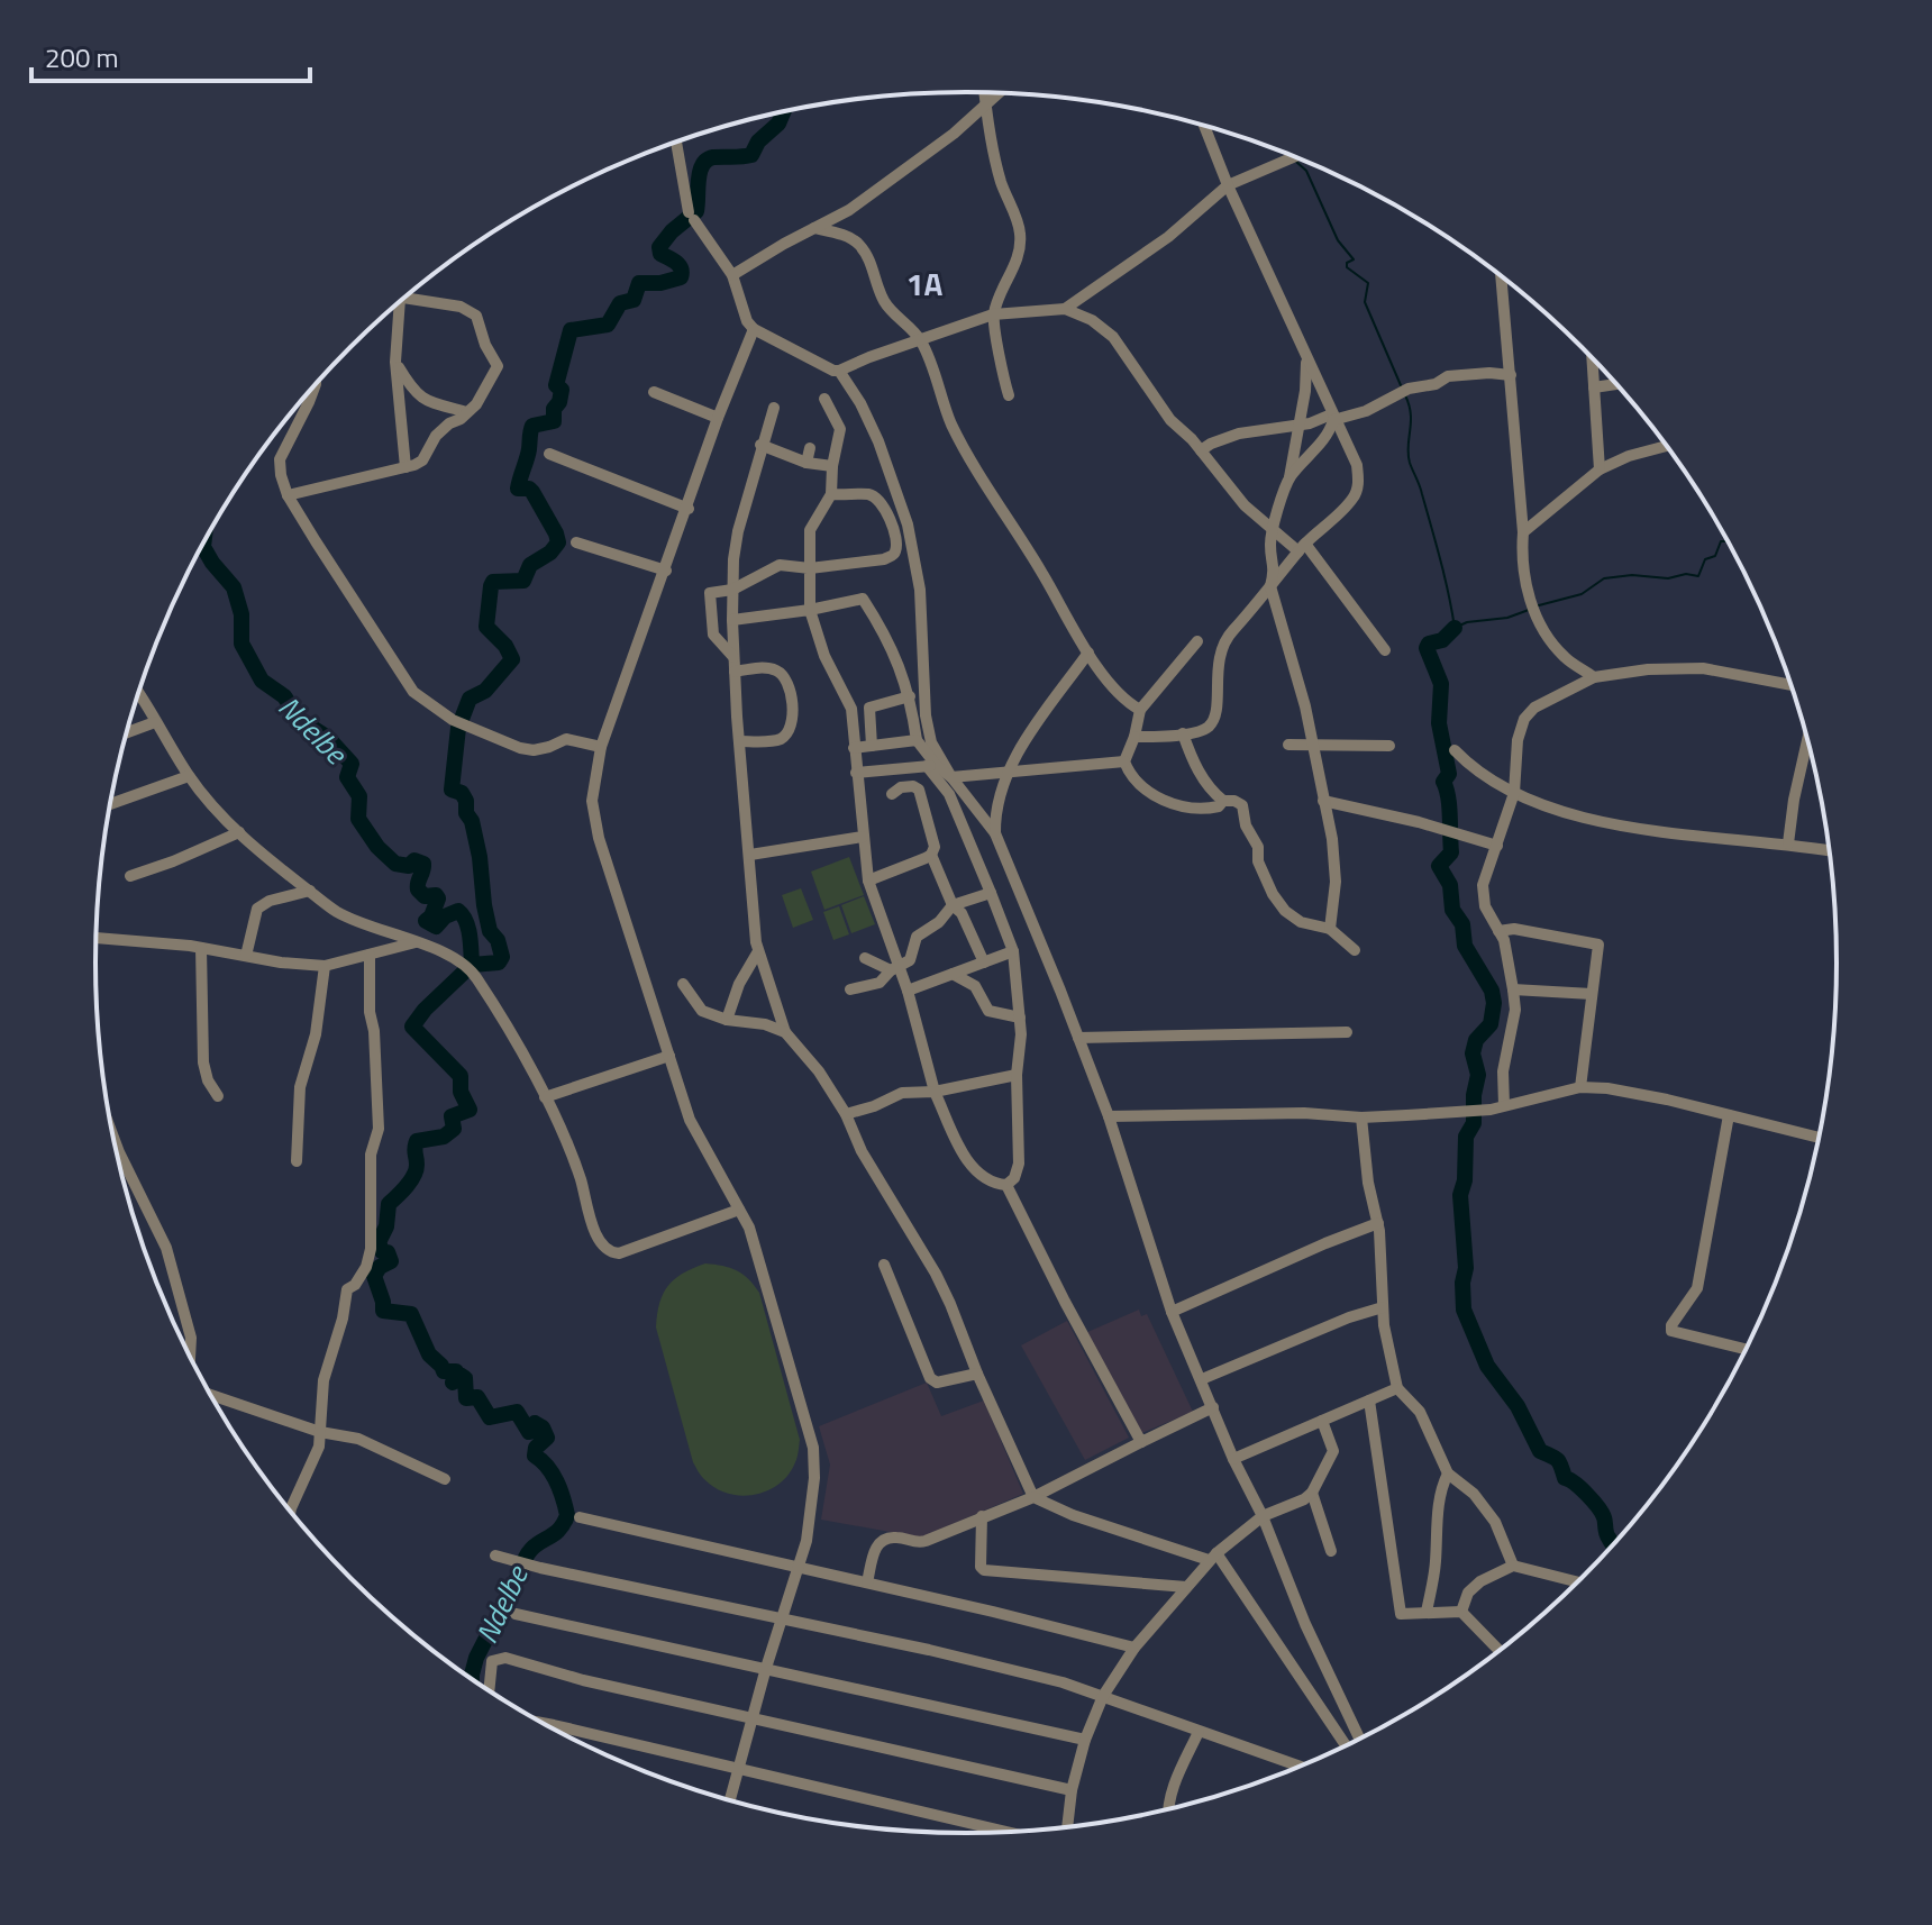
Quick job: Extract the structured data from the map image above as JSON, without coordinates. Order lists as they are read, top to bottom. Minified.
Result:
{"districts":["1A"],"water":["Ndelbe"],"scale_bar":"200 m"}
